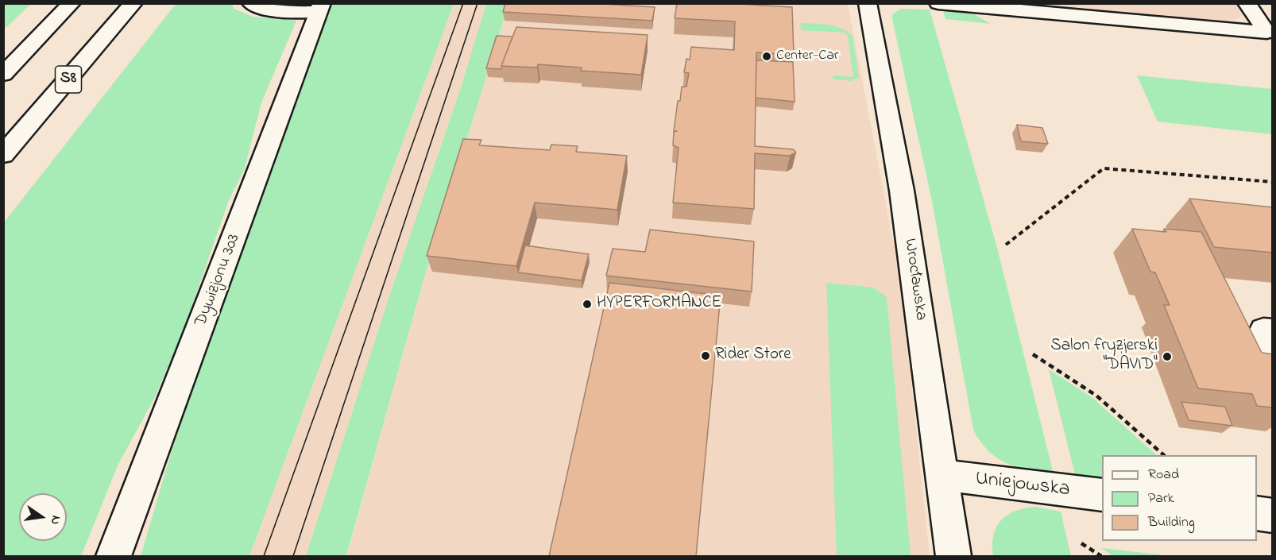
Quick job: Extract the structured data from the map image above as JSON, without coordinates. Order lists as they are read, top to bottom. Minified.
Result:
{"streets":{"main road":["S8","Wrocławska","Dywizjonu 303","Uniejowska"]},"crossings":[["Wrocławska","Uniejowska"]],"places":["Center-Car","HYPERFORMANCE","Rider Store","Salon fryzjerski \"DAVID\""],"legend":["Road","Park","Building"],"north":"right"}
